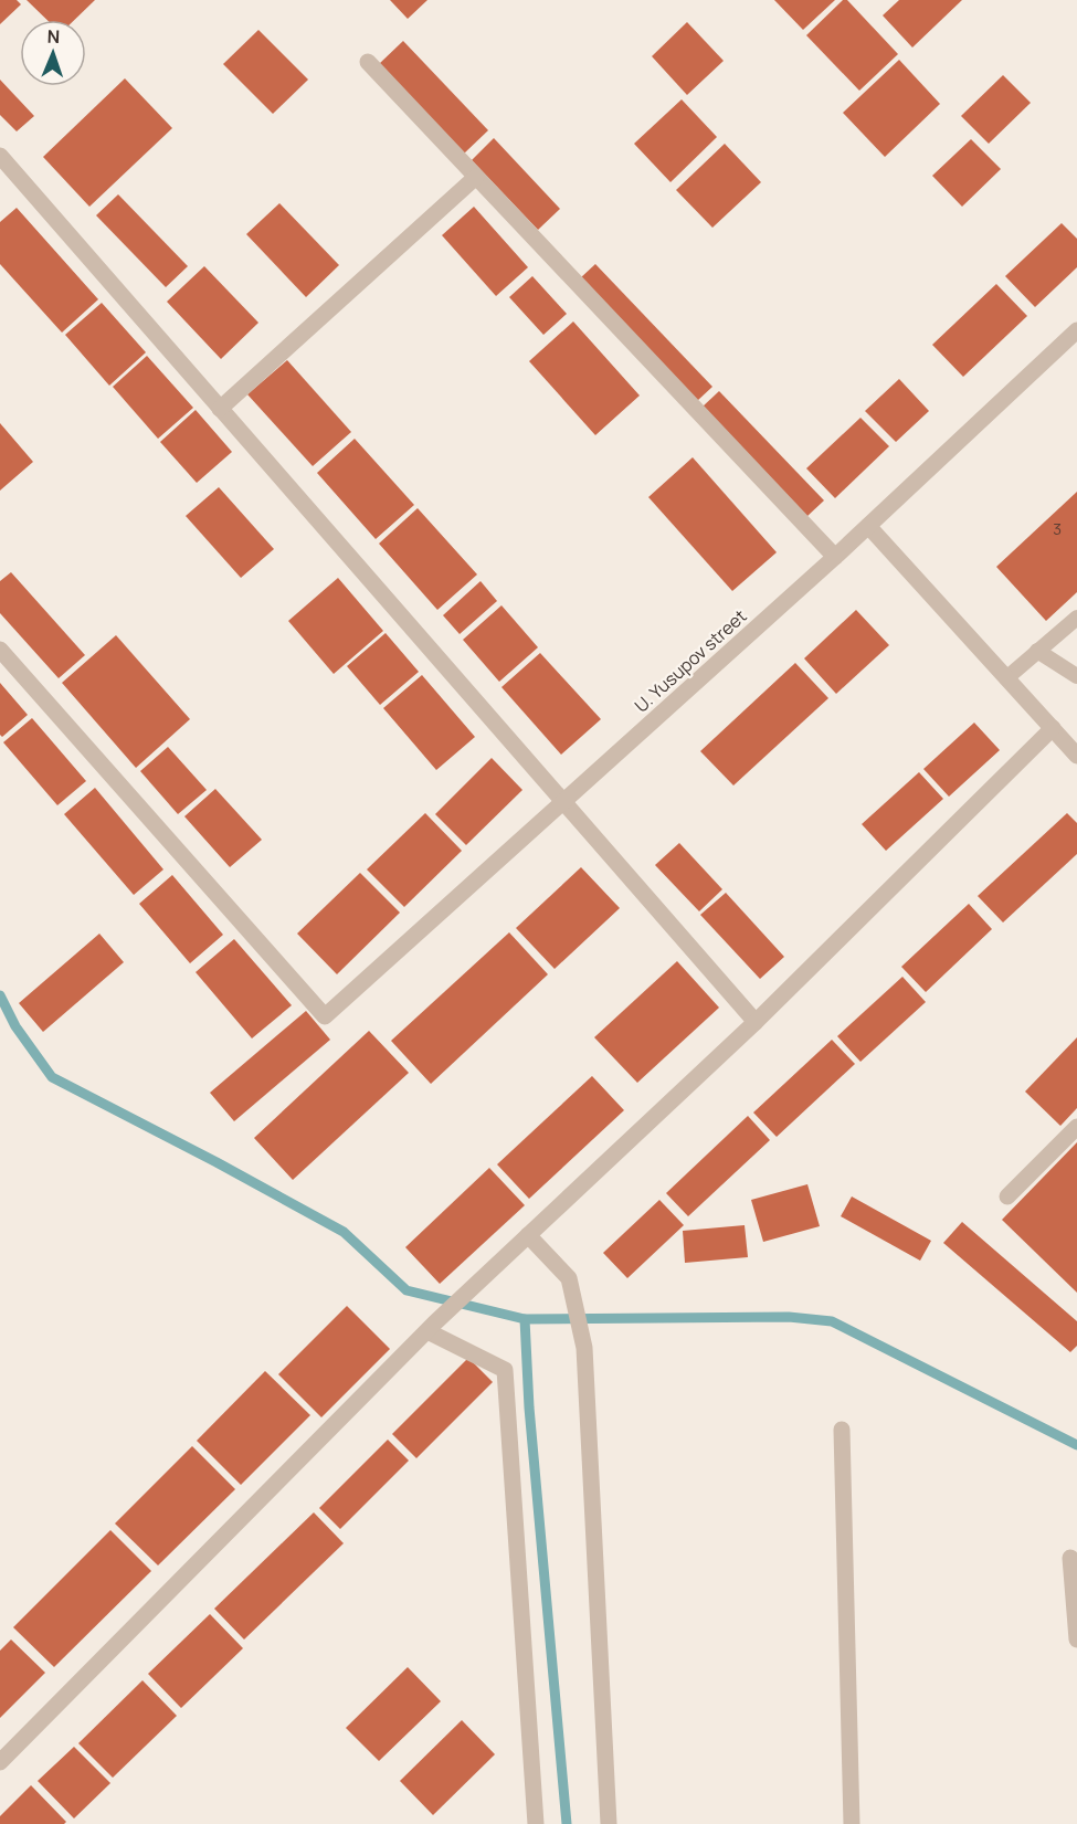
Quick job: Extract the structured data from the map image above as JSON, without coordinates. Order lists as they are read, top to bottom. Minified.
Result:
{"streets":{"street":["U. Yusupov street"]},"house_numbers":["3"],"north":"top"}
